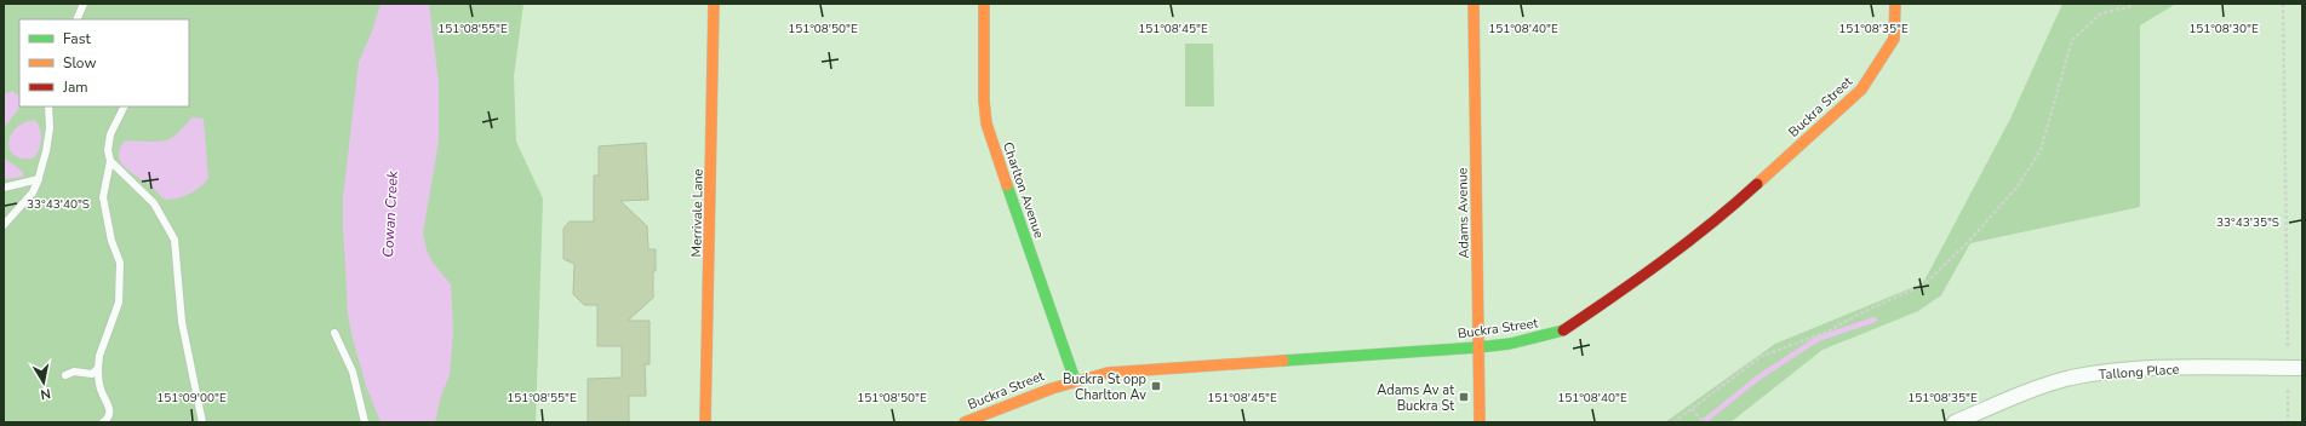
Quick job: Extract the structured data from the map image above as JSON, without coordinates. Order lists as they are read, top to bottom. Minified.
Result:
{"streets":{"street":["Buckra Street","Charlton Avenue","Merrivale Lane","Adams Avenue","Tallong Place"]},"crossings":[["Buckra Street","Charlton Avenue"],["Buckra Street","Adams Avenue"]],"water":["Cowan Creek"],"places":{"transit":["Buckra St opp Charlton Av","Adams Av at Buckra St"]},"legend":["Fast","Slow","Jam"],"north":"bottom","coordinates":["151°08'55\"E","151°08'50\"E","151°08'40\"E","151°08'35\"E","151°08'30\"E","151°08'45\"E","33°43'40\"S","33°43'35\"S","151°09'00\"E"]}
